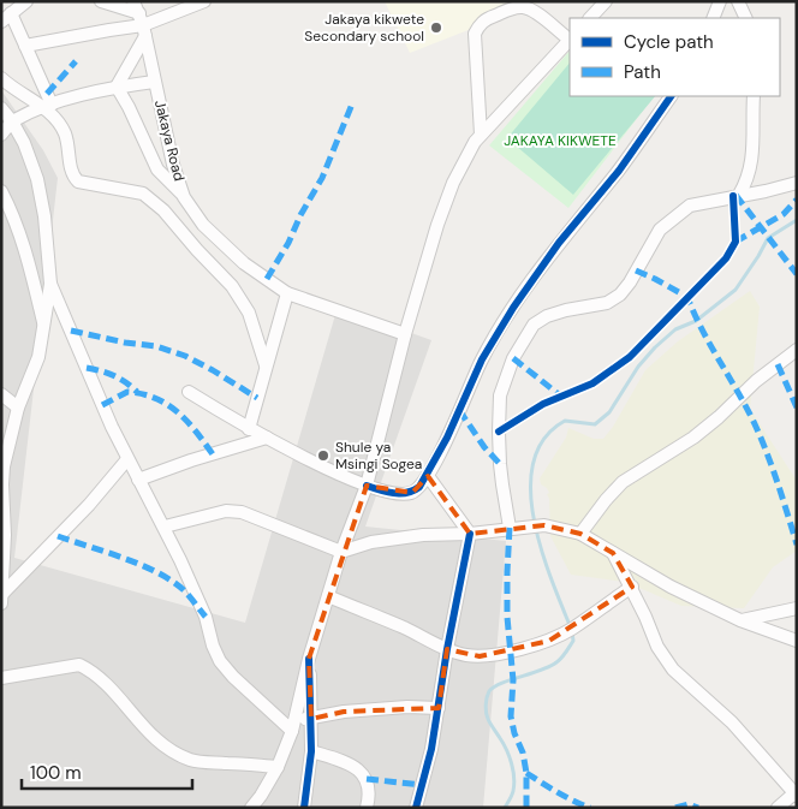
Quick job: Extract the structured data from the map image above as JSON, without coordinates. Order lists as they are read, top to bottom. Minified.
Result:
{"streets":{"street":["Jakaya Road"]},"parks":["JAKAYA KIKWETE"],"places":["Jakaya kikwete Secondary school","Shule ya Msingi Sogea"],"legend":["Cycle path","Path"],"scale_bar":"100 m"}
